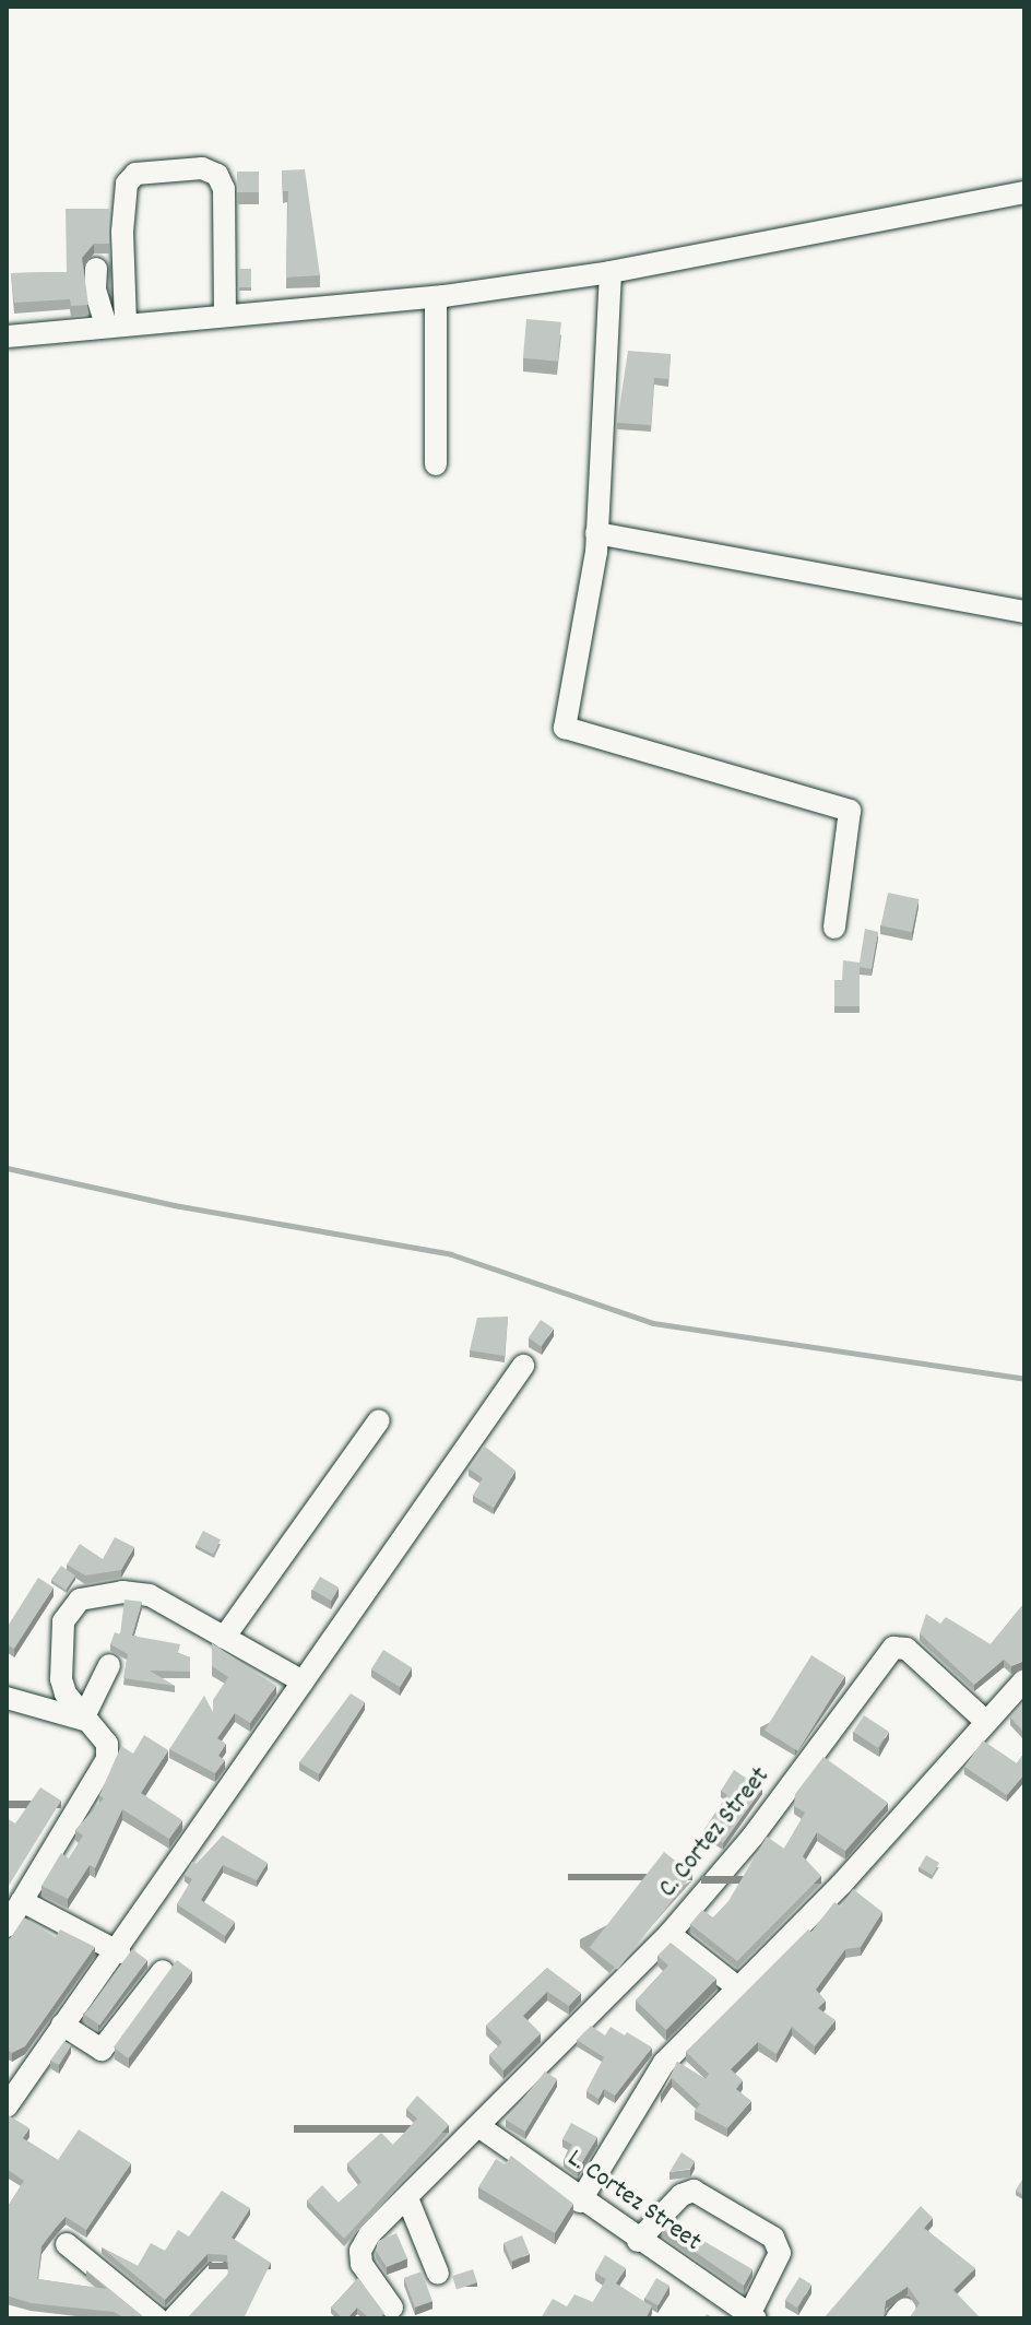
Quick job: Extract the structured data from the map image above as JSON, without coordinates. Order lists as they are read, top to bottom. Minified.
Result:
{"streets":{"street":["C. Cortez Street","L. Cortez Street"]},"crossings":[["C. Cortez Street","L. Cortez Street"]]}
